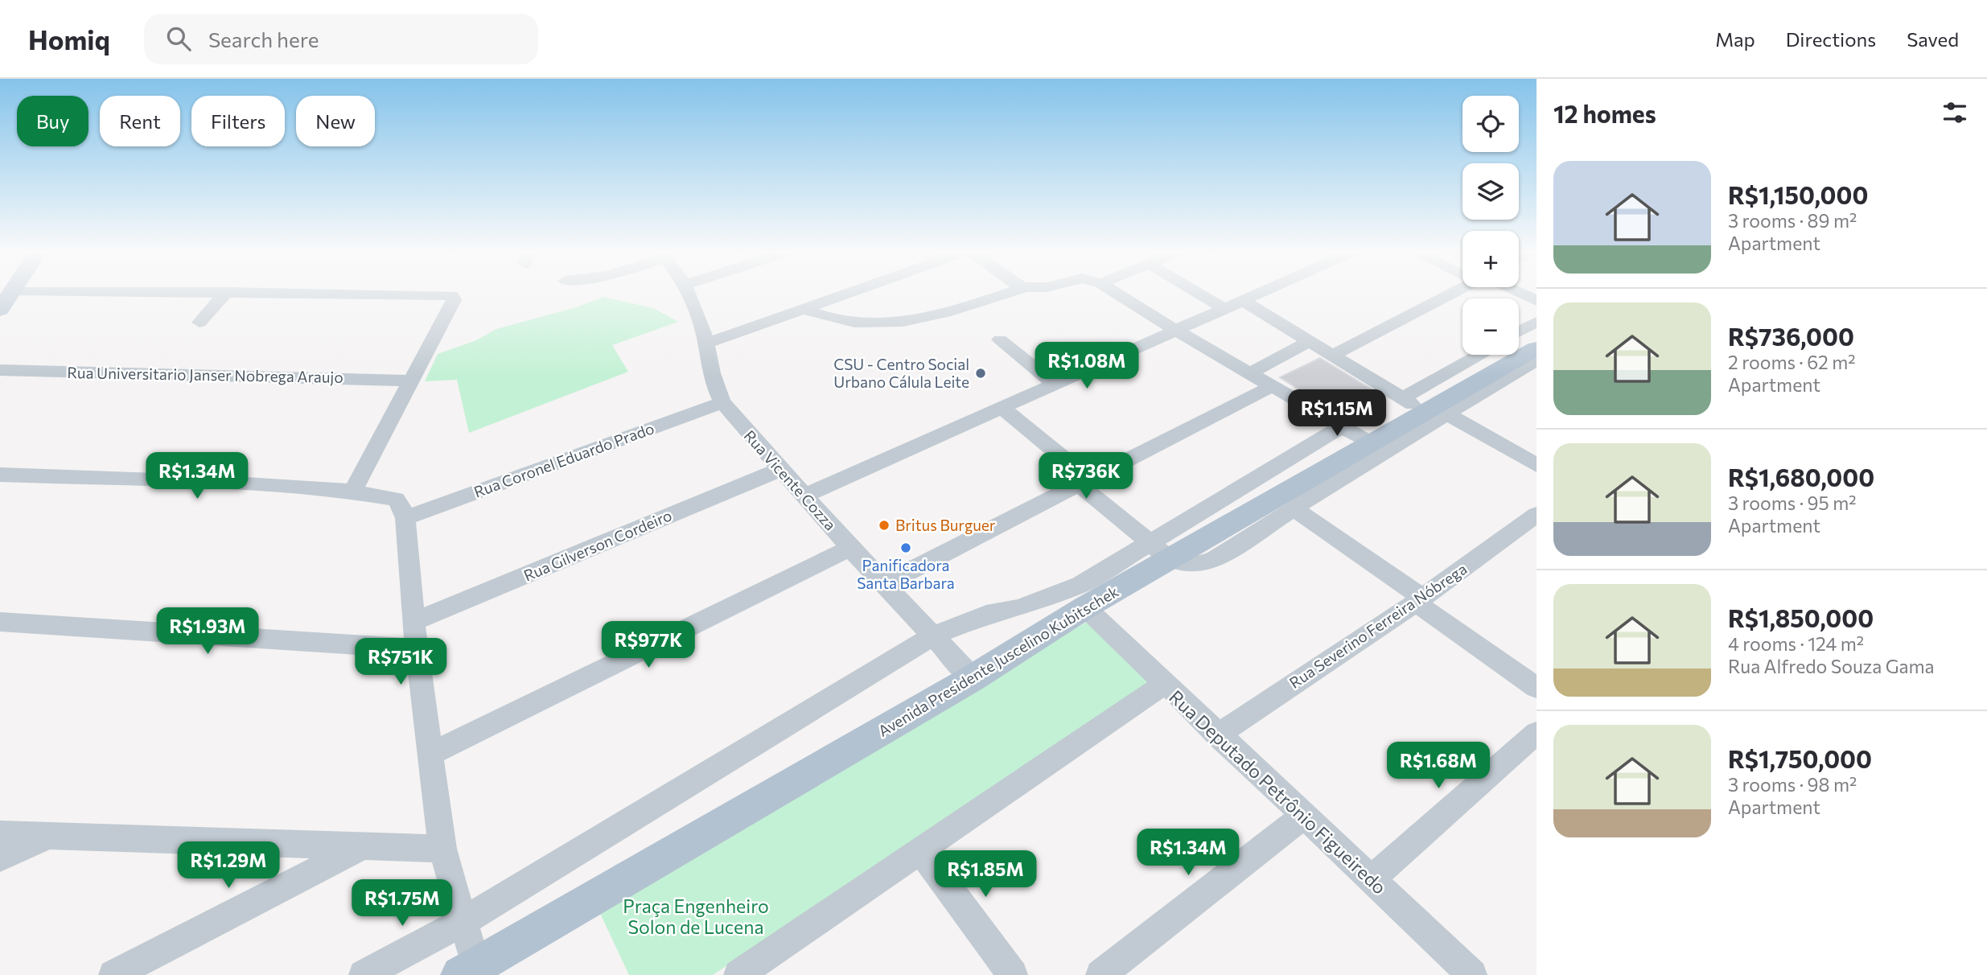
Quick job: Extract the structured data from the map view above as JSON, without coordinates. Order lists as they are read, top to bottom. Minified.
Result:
{"streets":{"main road":["Avenida Presidente Juscelino Kubitschek"],"street":["Rua Universitario Janser Nobrega Araujo","Rua Coronel Eduardo Prado","Rua Vicente Cozza","Rua Gilverson Cordeiro","Rua Severino Ferreira Nóbrega","Rua Deputado Petrônio Figueiredo"]},"crossings":[["Rua Coronel Eduardo Prado","Rua Vicente Cozza"],["Rua Vicente Cozza","Rua Gilverson Cordeiro"],["Rua Vicente Cozza","Avenida Presidente Juscelino Kubitschek"],["Rua Severino Ferreira Nóbrega","Rua Deputado Petrônio Figueiredo"],["Avenida Presidente Juscelino Kubitschek","Rua Deputado Petrônio Figueiredo"]],"parks":["Praça Engenheiro Solon de Lucena"],"places":["CSU - Centro Social Urbano Cálula Leite","Britus Burguer","Panificadora Santa Barbara"],"page":{"header":"Homiq","search":"Search here","nav":["Map","Directions","Saved"],"heading":"12 homes","map_buttons":["+","−"],"chip":["Buy","Rent","Filters","New"],"list":[{"name":"R$1,150,000","note":"3 rooms · 89 m² · Apartment"},{"name":"R$736,000","note":"2 rooms · 62 m² · Apartment"},{"name":"R$1,680,000","note":"3 rooms · 95 m² · Apartment"},{"name":"R$1,850,000","note":"4 rooms · 124 m² · Rua Alfredo Souza Gama"},{"name":"R$1,750,000","note":"3 rooms · 98 m² · Apartment"}],"price":["R$1.08M","R$1.15M","R$1.34M","R$736K","R$1.93M","R$977K","R$751K","R$1.68M","R$1.34M","R$1.29M","R$1.85M","R$1.75M"]}}
